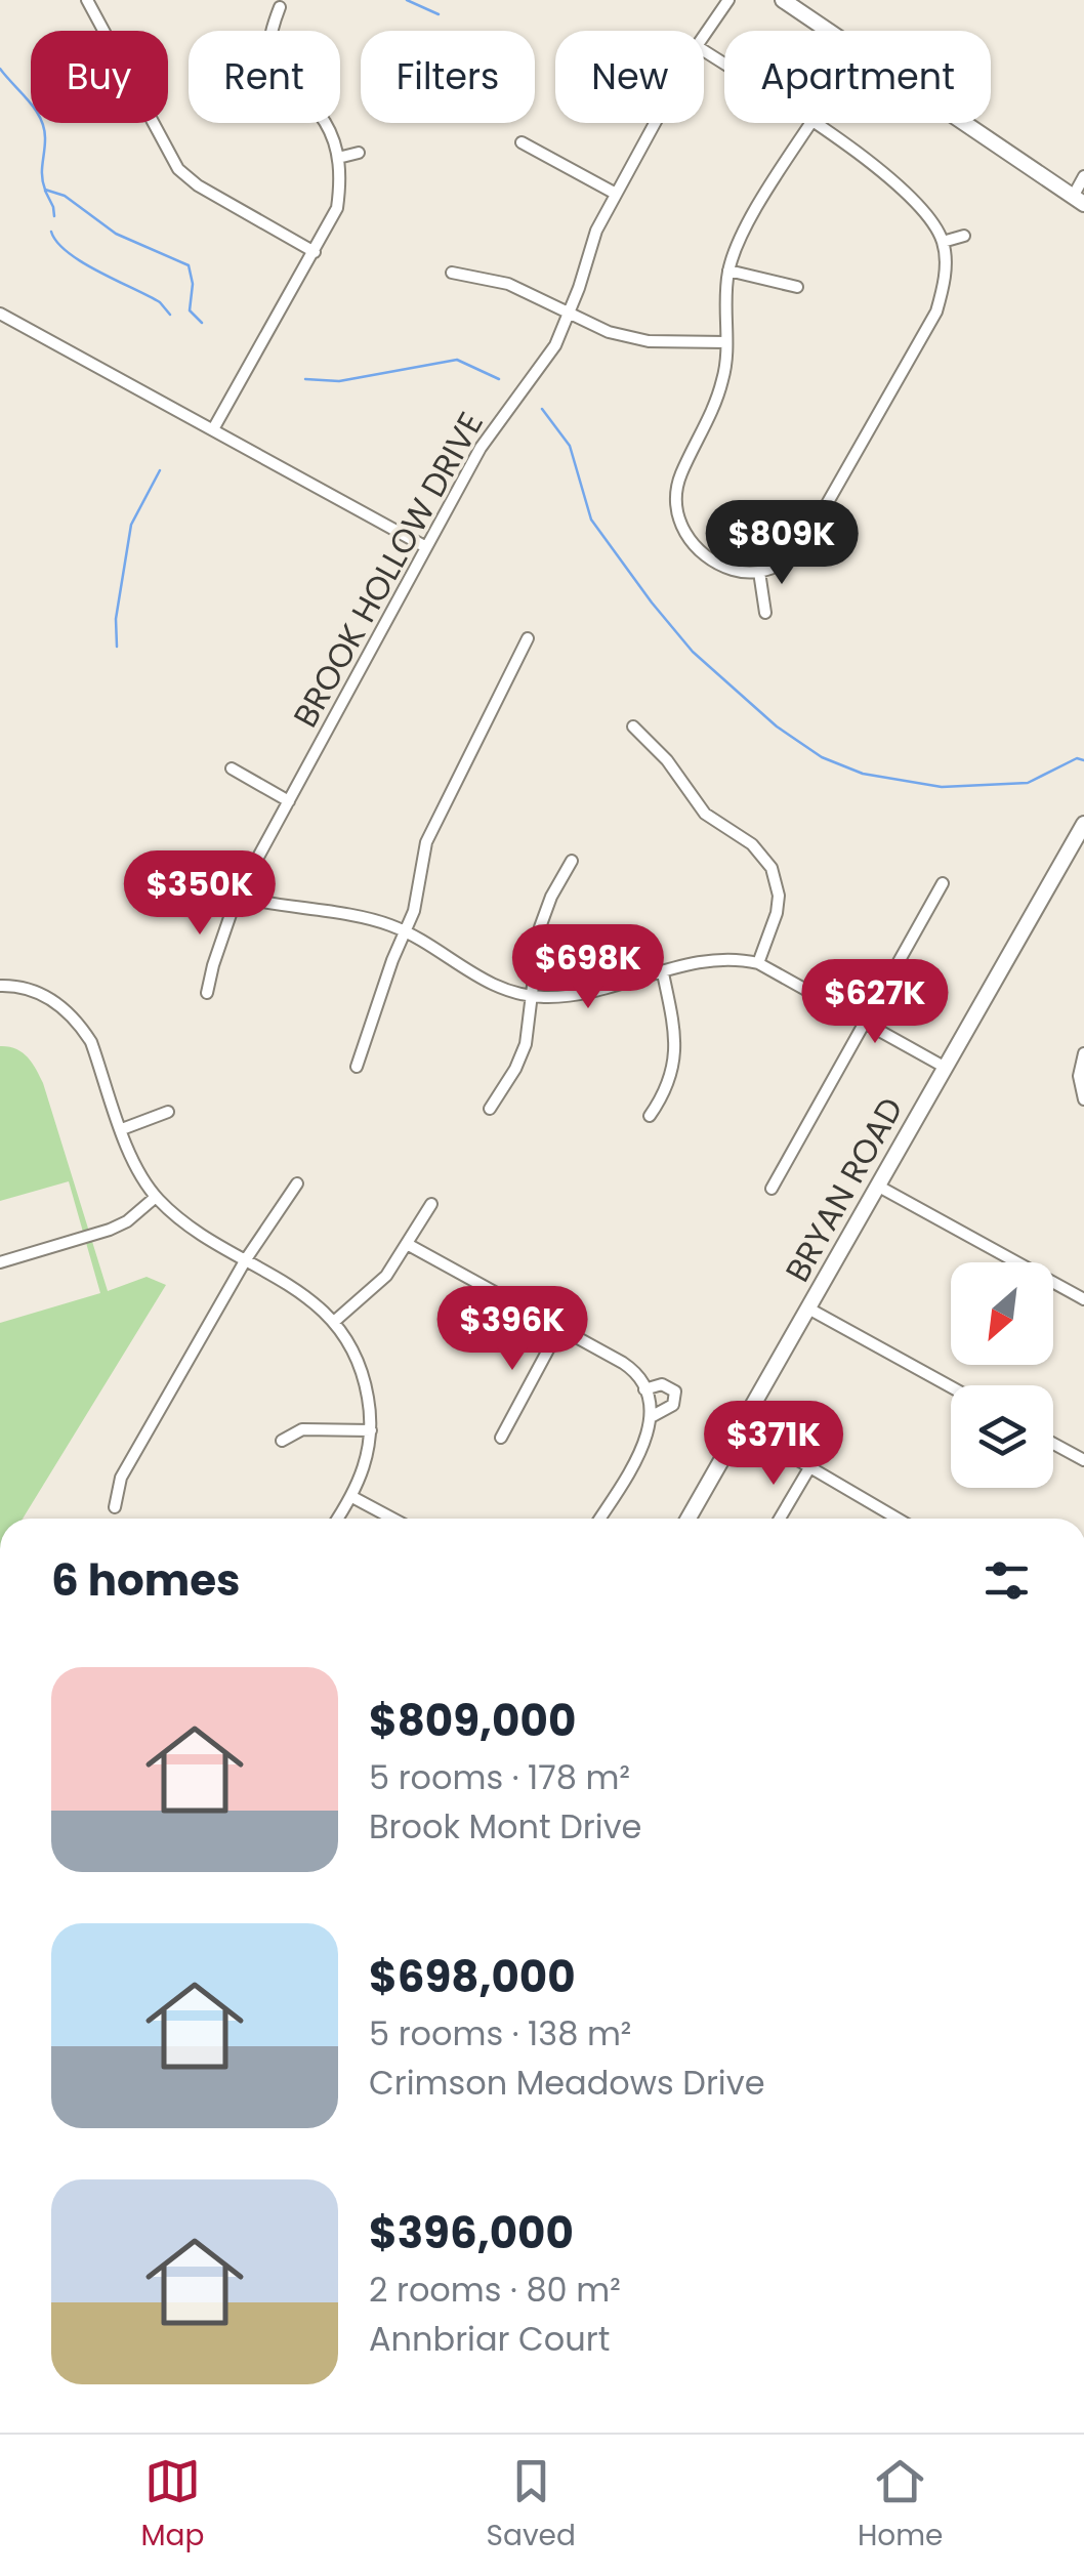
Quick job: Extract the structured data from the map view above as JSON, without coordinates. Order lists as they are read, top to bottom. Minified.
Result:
{"streets":{"main road":["BRYAN ROAD"],"street":["BROOK HOLLOW DRIVE"]},"north":"bottom left","page":{"chip":["Buy","Rent","Filters","New","Apartment"],"price":["$809K","$350K","$698K","$627K","$396K","$371K"],"heading":"6 homes","list":[{"name":"$809,000","note":"5 rooms · 178 m² · Brook Mont Drive"},{"name":"$698,000","note":"5 rooms · 138 m² · Crimson Meadows Drive"},{"name":"$396,000","note":"2 rooms · 80 m² · Annbriar Court"}],"tabs":["Map","Saved","Home"]}}
